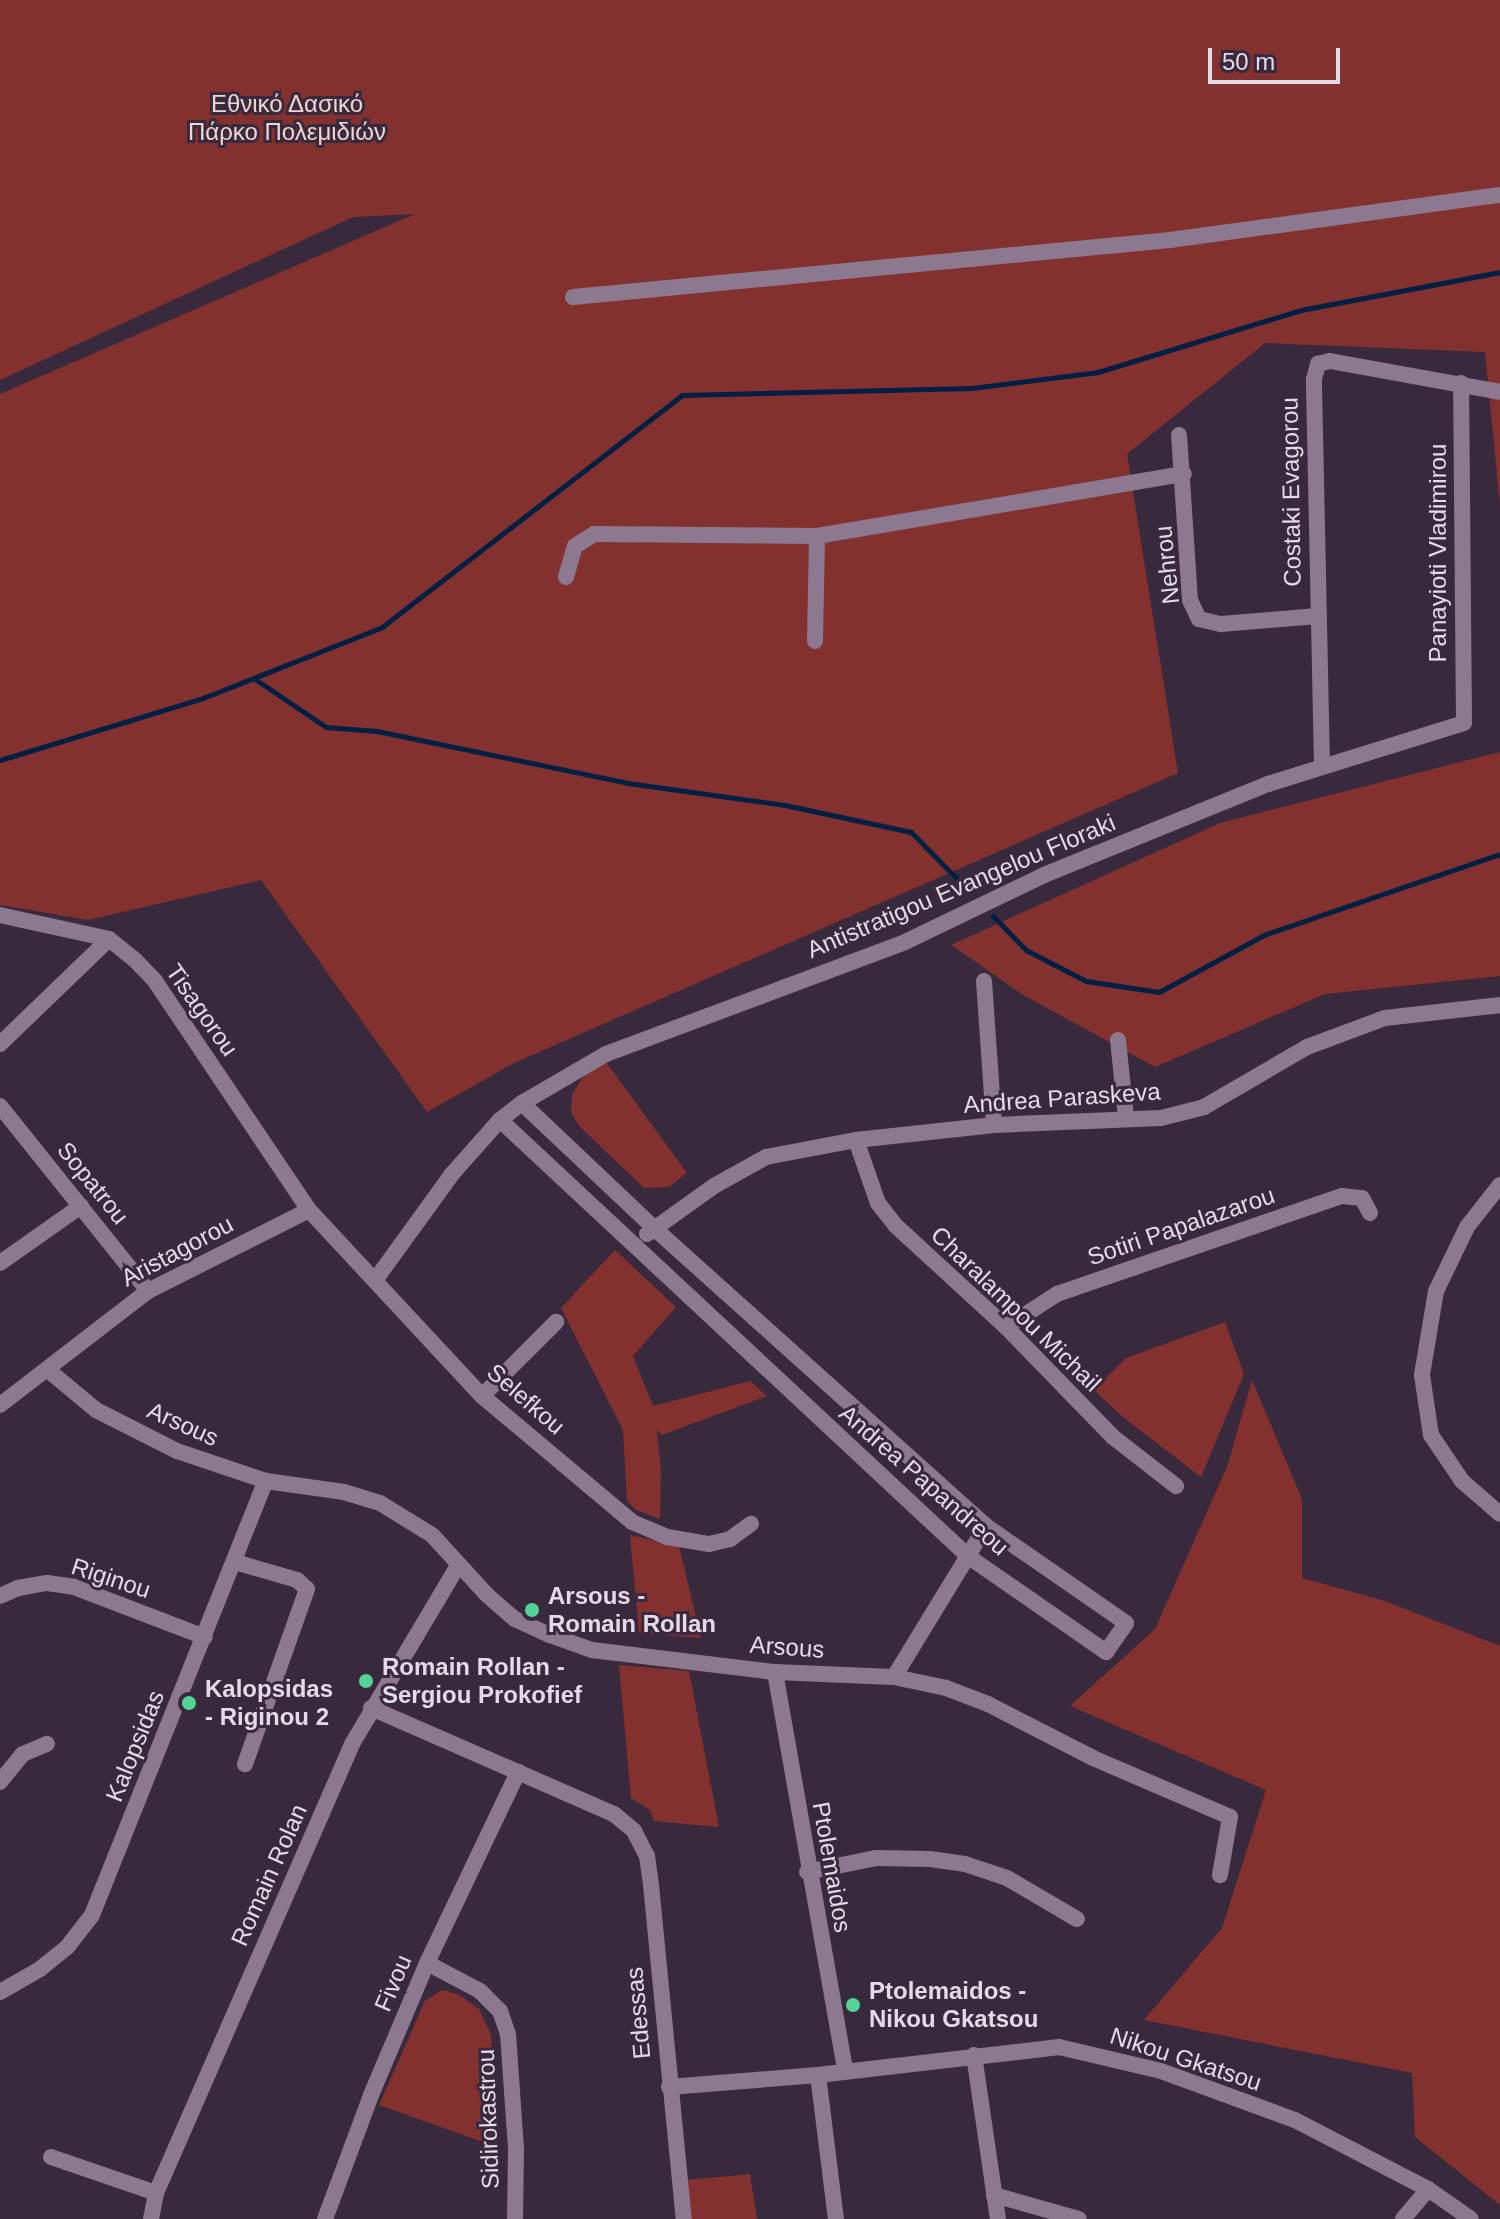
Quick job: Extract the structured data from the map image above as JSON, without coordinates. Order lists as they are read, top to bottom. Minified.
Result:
{"streets":{"street":["Costaki Evagorou","Panayioti Vladimirou","Nehrou","Antistratigou Evangelou Floraki","Tisagorou","Andrea Paraskeva","Sopatrou","Sotiri Papalazarou","Aristagorou","Charalampou Michail","Selefkou","Arsous","Andrea Papandreou","Riginou","Kalopsidas","Ptolemaidos","Romain Rolan","Fivou","Edessas","Nikou Gkatsou","Sidirokastrou"]},"crossings":[["Costaki Evagorou","Panayioti Vladimirou"],["Costaki Evagorou","Nehrou"],["Costaki Evagorou","Antistratigou Evangelou Floraki"],["Panayioti Vladimirou","Antistratigou Evangelou Floraki"],["Antistratigou Evangelou Floraki","Selefkou"],["Antistratigou Evangelou Floraki","Andrea Papandreou"],["Tisagorou","Aristagorou"],["Tisagorou","Selefkou"],["Andrea Paraskeva","Charalampou Michail"],["Andrea Paraskeva","Andrea Papandreou"],["Sopatrou","Aristagorou"],["Sotiri Papalazarou","Charalampou Michail"],["Aristagorou","Selefkou"],["Aristagorou","Arsous"],["Arsous","Kalopsidas"],["Arsous","Ptolemaidos"],["Arsous","Romain Rolan"],["Riginou","Kalopsidas"],["Ptolemaidos","Nikou Gkatsou"],["Fivou","Edessas"],["Fivou","Sidirokastrou"],["Edessas","Nikou Gkatsou"]],"parks":["Εθνικό Δασικό Πάρκο Πολεμιδιών"],"places":["Arsous - Romain Rollan","Romain Rollan - Sergiou Prokofief","Kalopsidas - Riginou 2","Ptolemaidos - Nikou Gkatsou"],"scale_bar":"50 m"}
